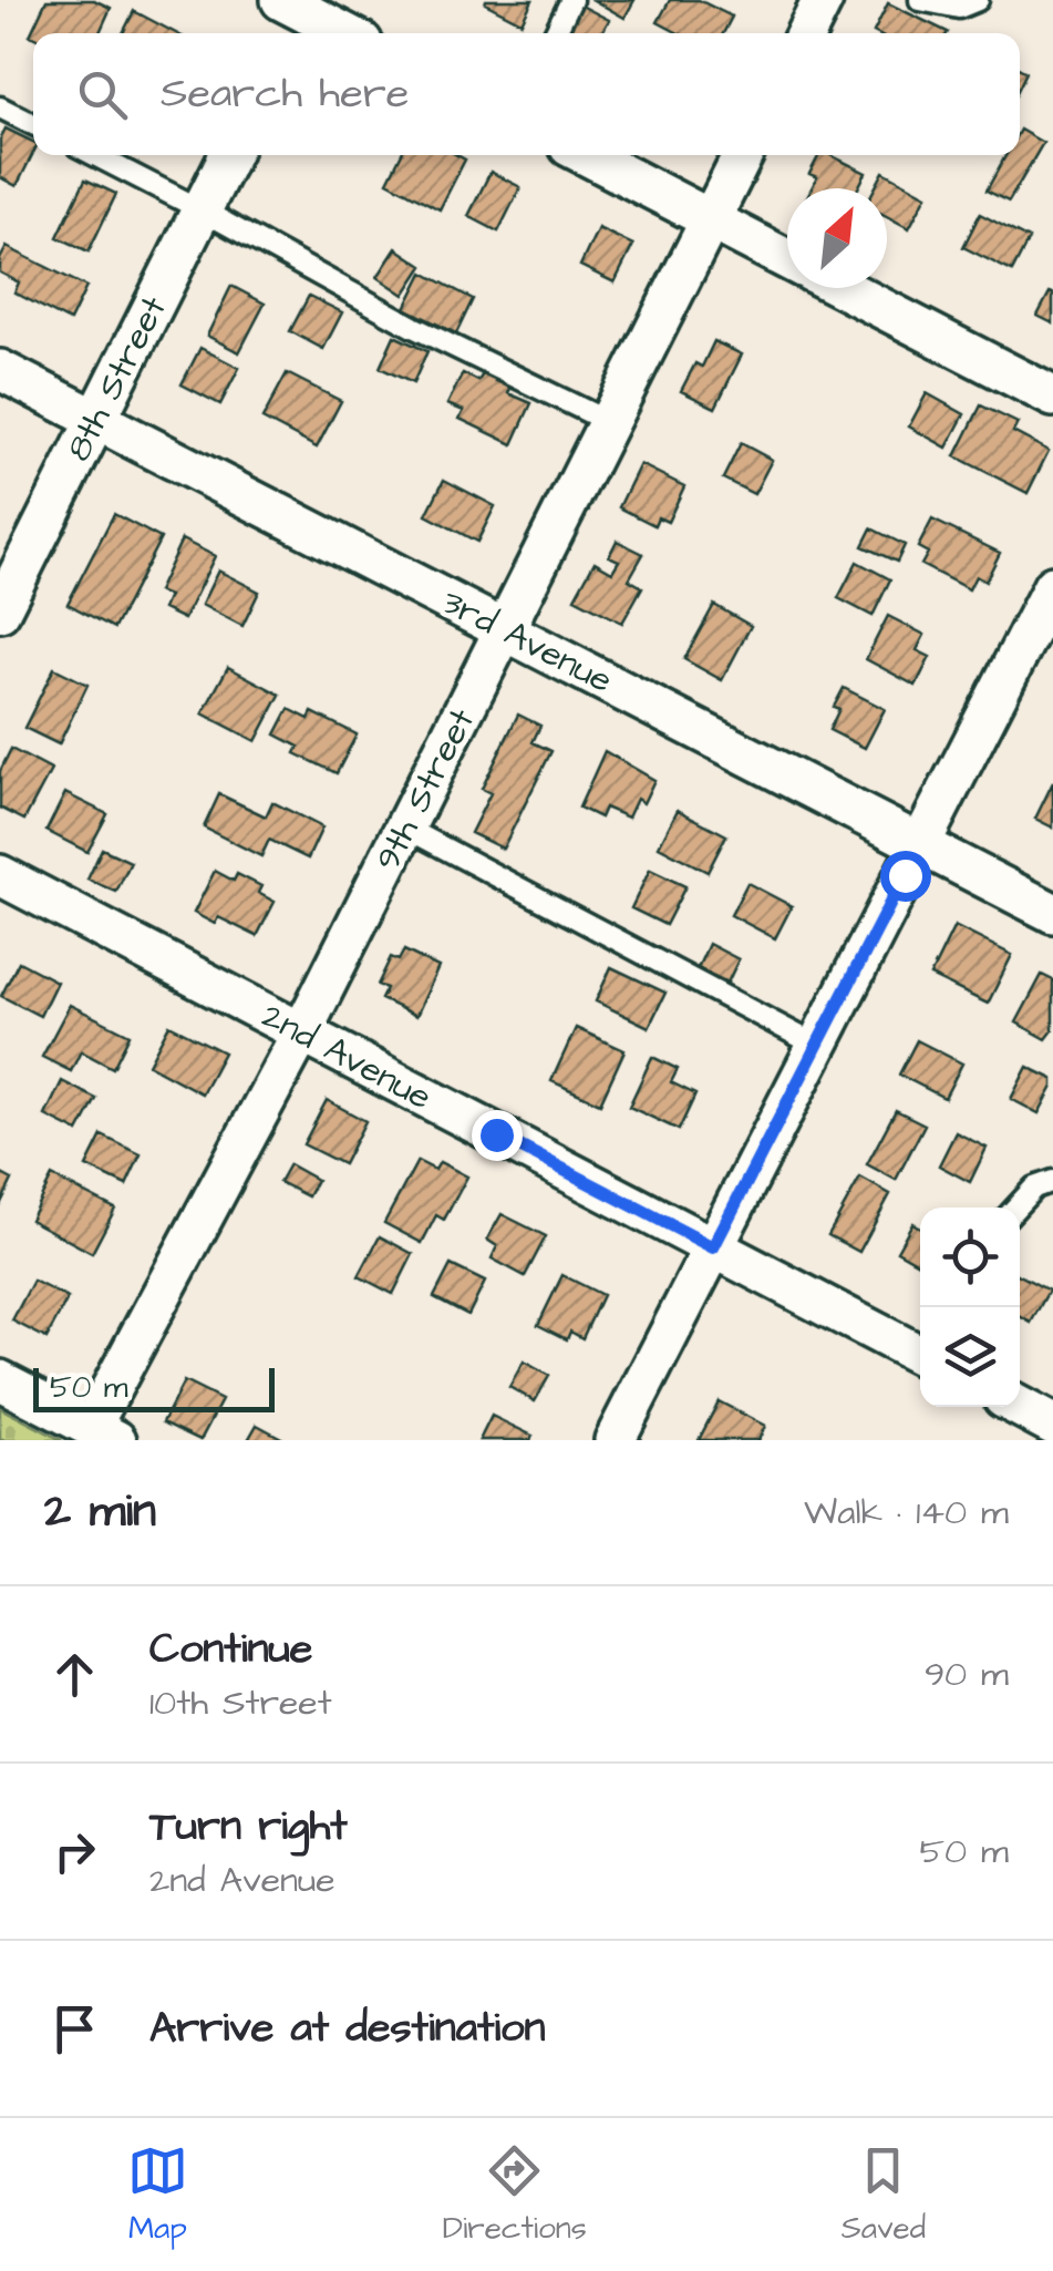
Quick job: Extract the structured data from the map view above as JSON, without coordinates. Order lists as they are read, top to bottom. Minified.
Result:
{"streets":{"street":["8th Street","3rd Avenue","9th Street","2nd Avenue"]},"crossings":[["8th Street","3rd Avenue"],["3rd Avenue","9th Street"],["9th Street","2nd Avenue"]],"scale_bar":"50 m","north":"top right","page":{"search":"Search here","scale":"50 m","heading":["2 min","Walk · 140 m"],"list":[["Continue","10th Street","90 m"],["Turn right","2nd Avenue","50 m"],"Arrive at destination"],"nav":["Map","Directions","Saved"]}}
